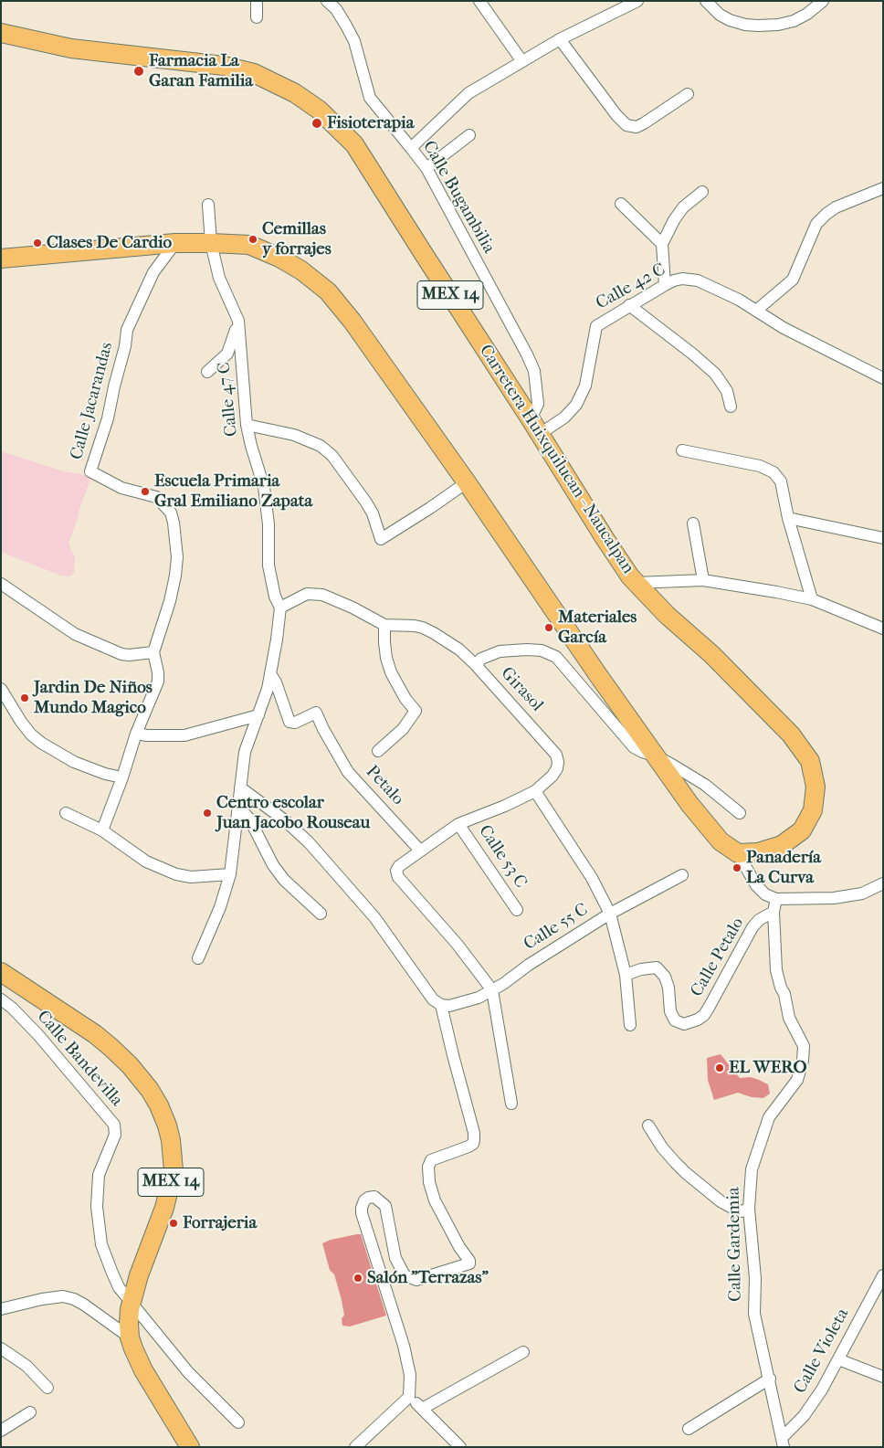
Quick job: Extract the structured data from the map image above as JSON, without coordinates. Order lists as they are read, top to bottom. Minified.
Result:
{"streets":{"main road":["MEX 14","Carretera Huixquilucan - Naucalpan"],"street":["Calle Bugambilia","Calle 42 C","Calle 47 C","Calle Jacarandas","Girasol","Petalo","Calle 53 C","Calle 55 C","Calle Petalo","Calle Bandevilla","Calle Gardemia","Calle Violeta"]},"crossings":[["Calle Bugambilia","Calle 42 C"],["Calle Bugambilia","Carretera Huixquilucan - Naucalpan"],["Calle 42 C","Carretera Huixquilucan - Naucalpan"],["MEX 14","Calle Bandevilla"],["Calle 47 C","Petalo"],["Girasol","Petalo"],["Girasol","Calle 53 C"],["Girasol","Calle 55 C"],["Calle Petalo","Calle Gardemia"],["Calle Gardemia","Calle Violeta"]],"places":["Farmacia La Garan Familia","Fisioterapia","Cemillas y forrajes","Clases De Cardio","Escuela Primaria Gral Emiliano Zapata","Materiales García","Jardin De Niños Mundo Magico","Centro escolar Juan Jacobo Rouseau","Panadería La Curva","EL WERO","Forrajeria","Salón \"Terrazas\""]}
